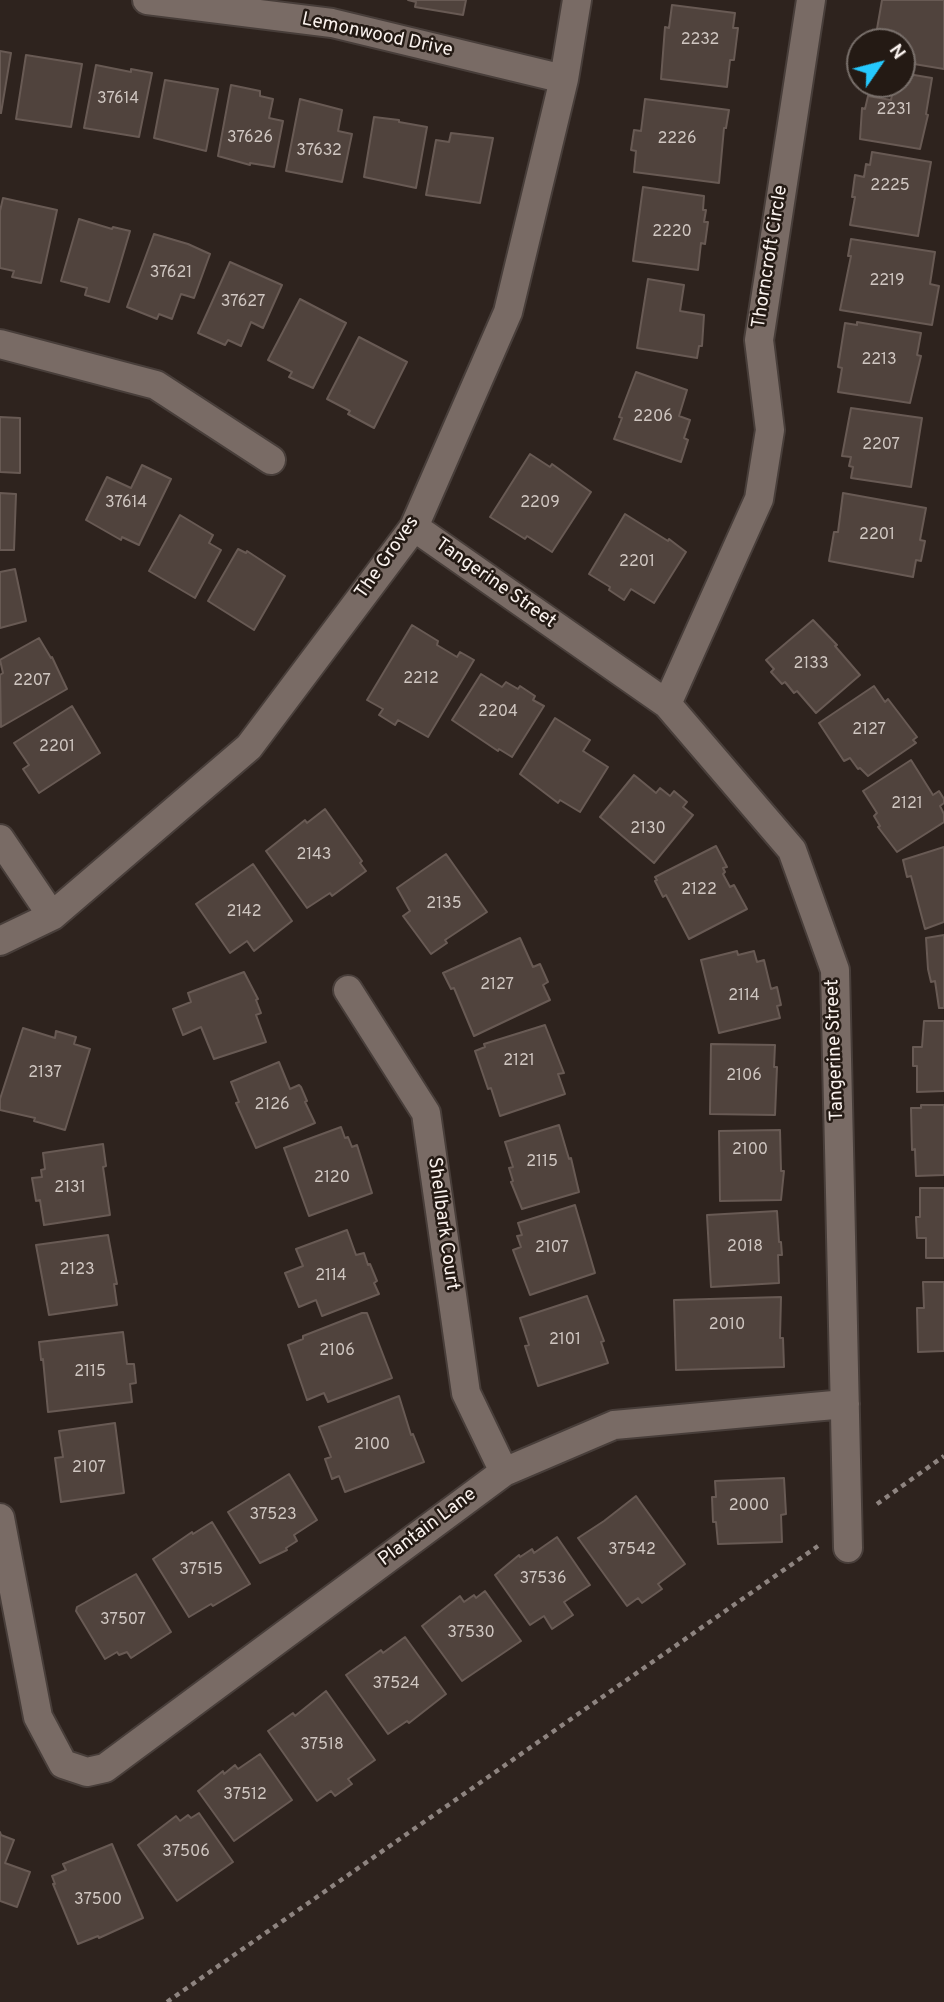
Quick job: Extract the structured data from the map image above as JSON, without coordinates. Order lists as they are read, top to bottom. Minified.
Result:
{"streets":{"street":["Lemonwood Drive","Thorncroft Circle","The Groves","Tangerine Street","Shellbark Court","Plantain Lane"]},"crossings":[["Lemonwood Drive","The Groves"],["Thorncroft Circle","Tangerine Street"],["The Groves","Tangerine Street"],["Tangerine Street","Plantain Lane"],["Shellbark Court","Plantain Lane"]],"house_numbers":["2232","37614","2231","37626","2226","37632","2225","2220","37621","2219","37627","2213","2206","2207","37614","2209","2201","2201","2133","2212","2207","2204","2127","2201","2121","2130","2143","2122","2135","2142","2127","2114","2121","2137","2106","2126","2100","2115","2120","2131","2018","2107","2123","2114","2010","2101","2106","2115","2100","2107","2000","37523","37542","37515","37536","37507","37530","37524","37518","37512","37506","37500"],"north":"top right"}
